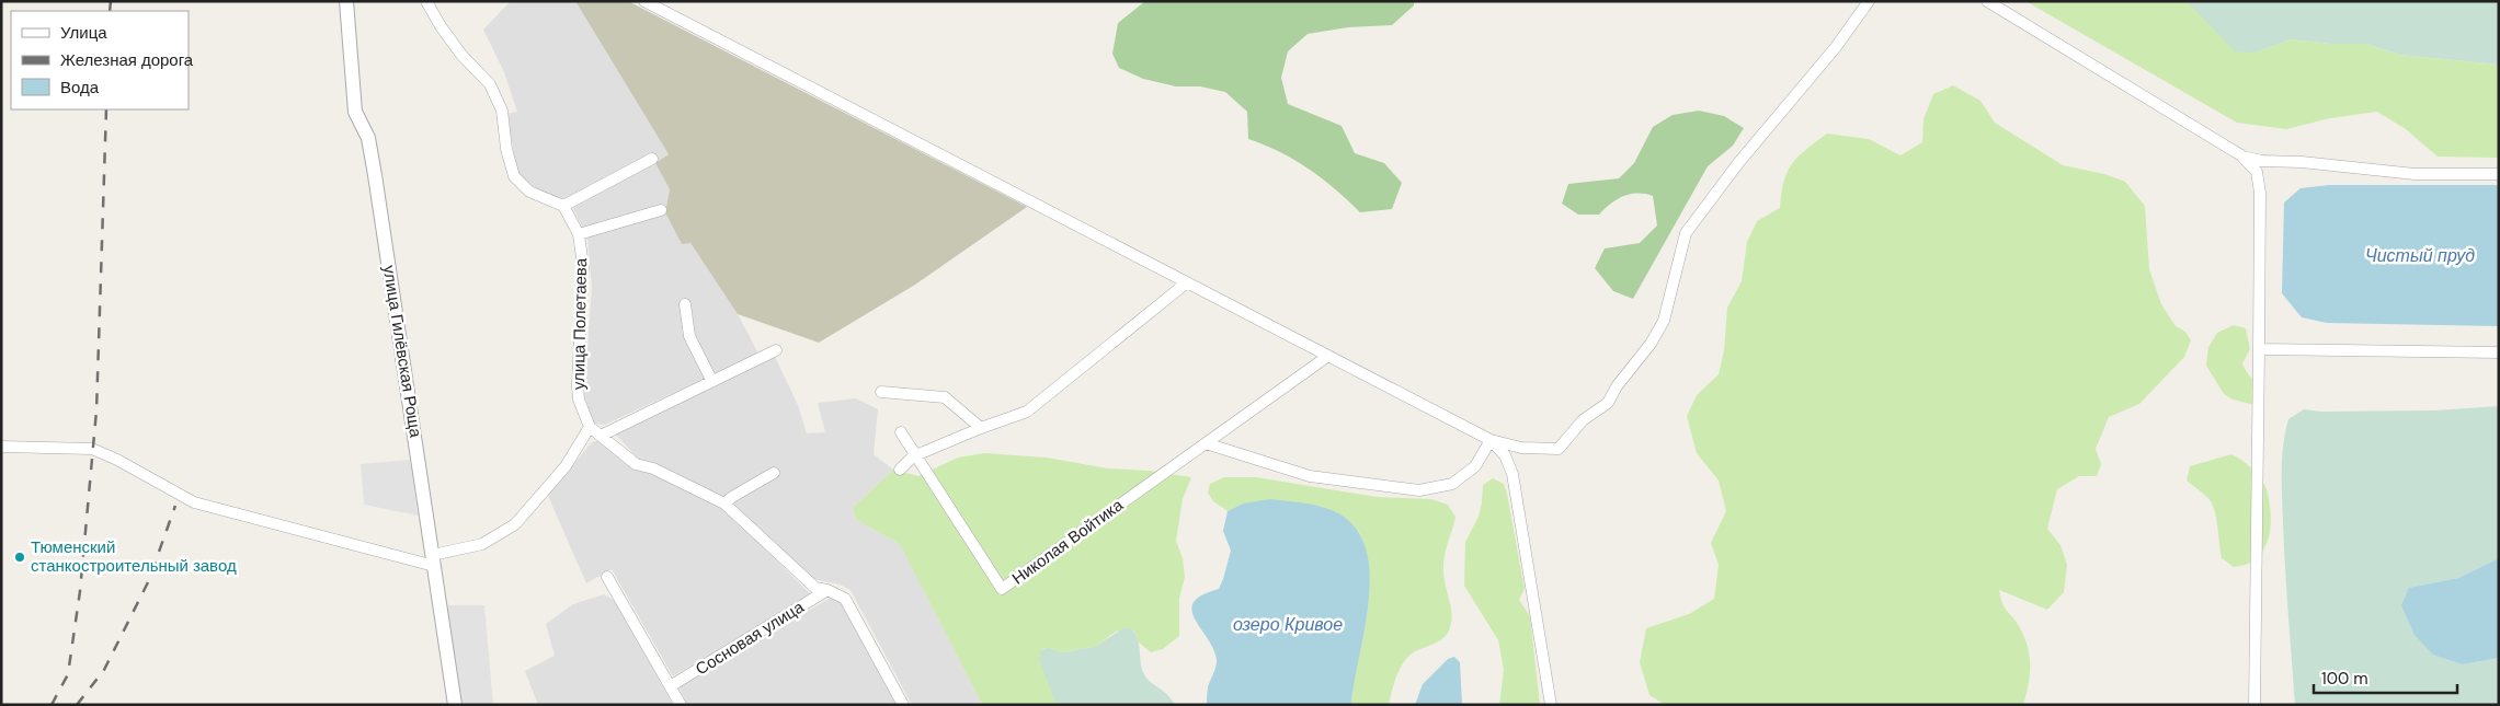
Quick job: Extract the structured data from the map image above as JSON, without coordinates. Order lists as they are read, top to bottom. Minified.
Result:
{"streets":{"street":["улица Полетаева","улица Гилёвская Роща","Николая Войтика","Сосновая улица"]},"crossings":[["улица Полетаева","Сосновая улица"]],"water":["Чистый пруд","озеро Кривое"],"places":["Тюменский станкостроительный завод"],"legend":["Улица","Железная дорога","Вода"],"scale_bar":"100 m"}
